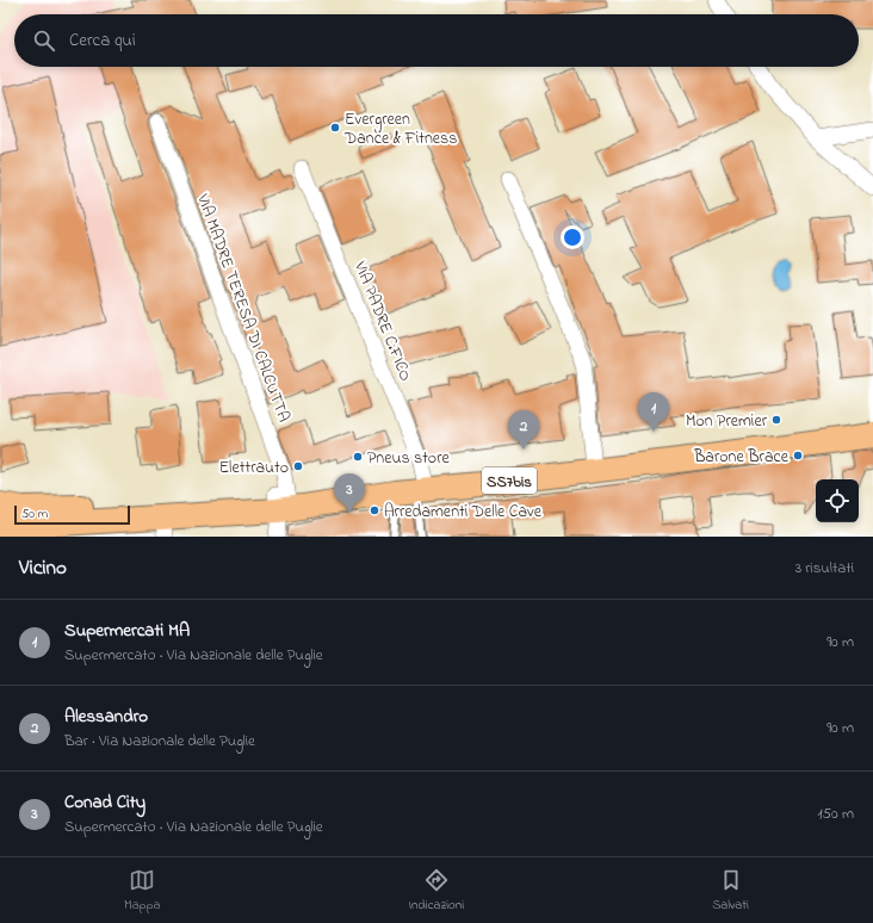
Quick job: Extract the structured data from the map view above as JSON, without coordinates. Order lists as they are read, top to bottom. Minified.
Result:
{"streets":{"main road":["SS7bis"],"street":["VIA MADRE TERESA DI CALCUTTA","VIA PADRE C.FICO"]},"crossings":[["VIA MADRE TERESA DI CALCUTTA","SS7bis"],["VIA PADRE C.FICO","SS7bis"]],"places":["Evergreen Dance & Fitness","Mon Premier","Barone Brace","Pneus store","Elettrauto","Arredamenti Delle Cave"],"scale_bar":"50 m","page":{"search":"Cerca qui","pins":["1","2","3"],"scale":"50 m","heading":["Vicino","3 risultati"],"list":[{"mark":"1","name":"Supermercati MA","note":"Supermercato · Via Nazionale delle Puglie","value":"90 m"},{"mark":"2","name":"Alessandro","note":"Bar · Via Nazionale delle Puglie","value":"90 m"},{"mark":"3","name":"Conad City","note":"Supermercato · Via Nazionale delle Puglie","value":"150 m"}],"nav":["Mappa","Indicazioni","Salvati"]}}
